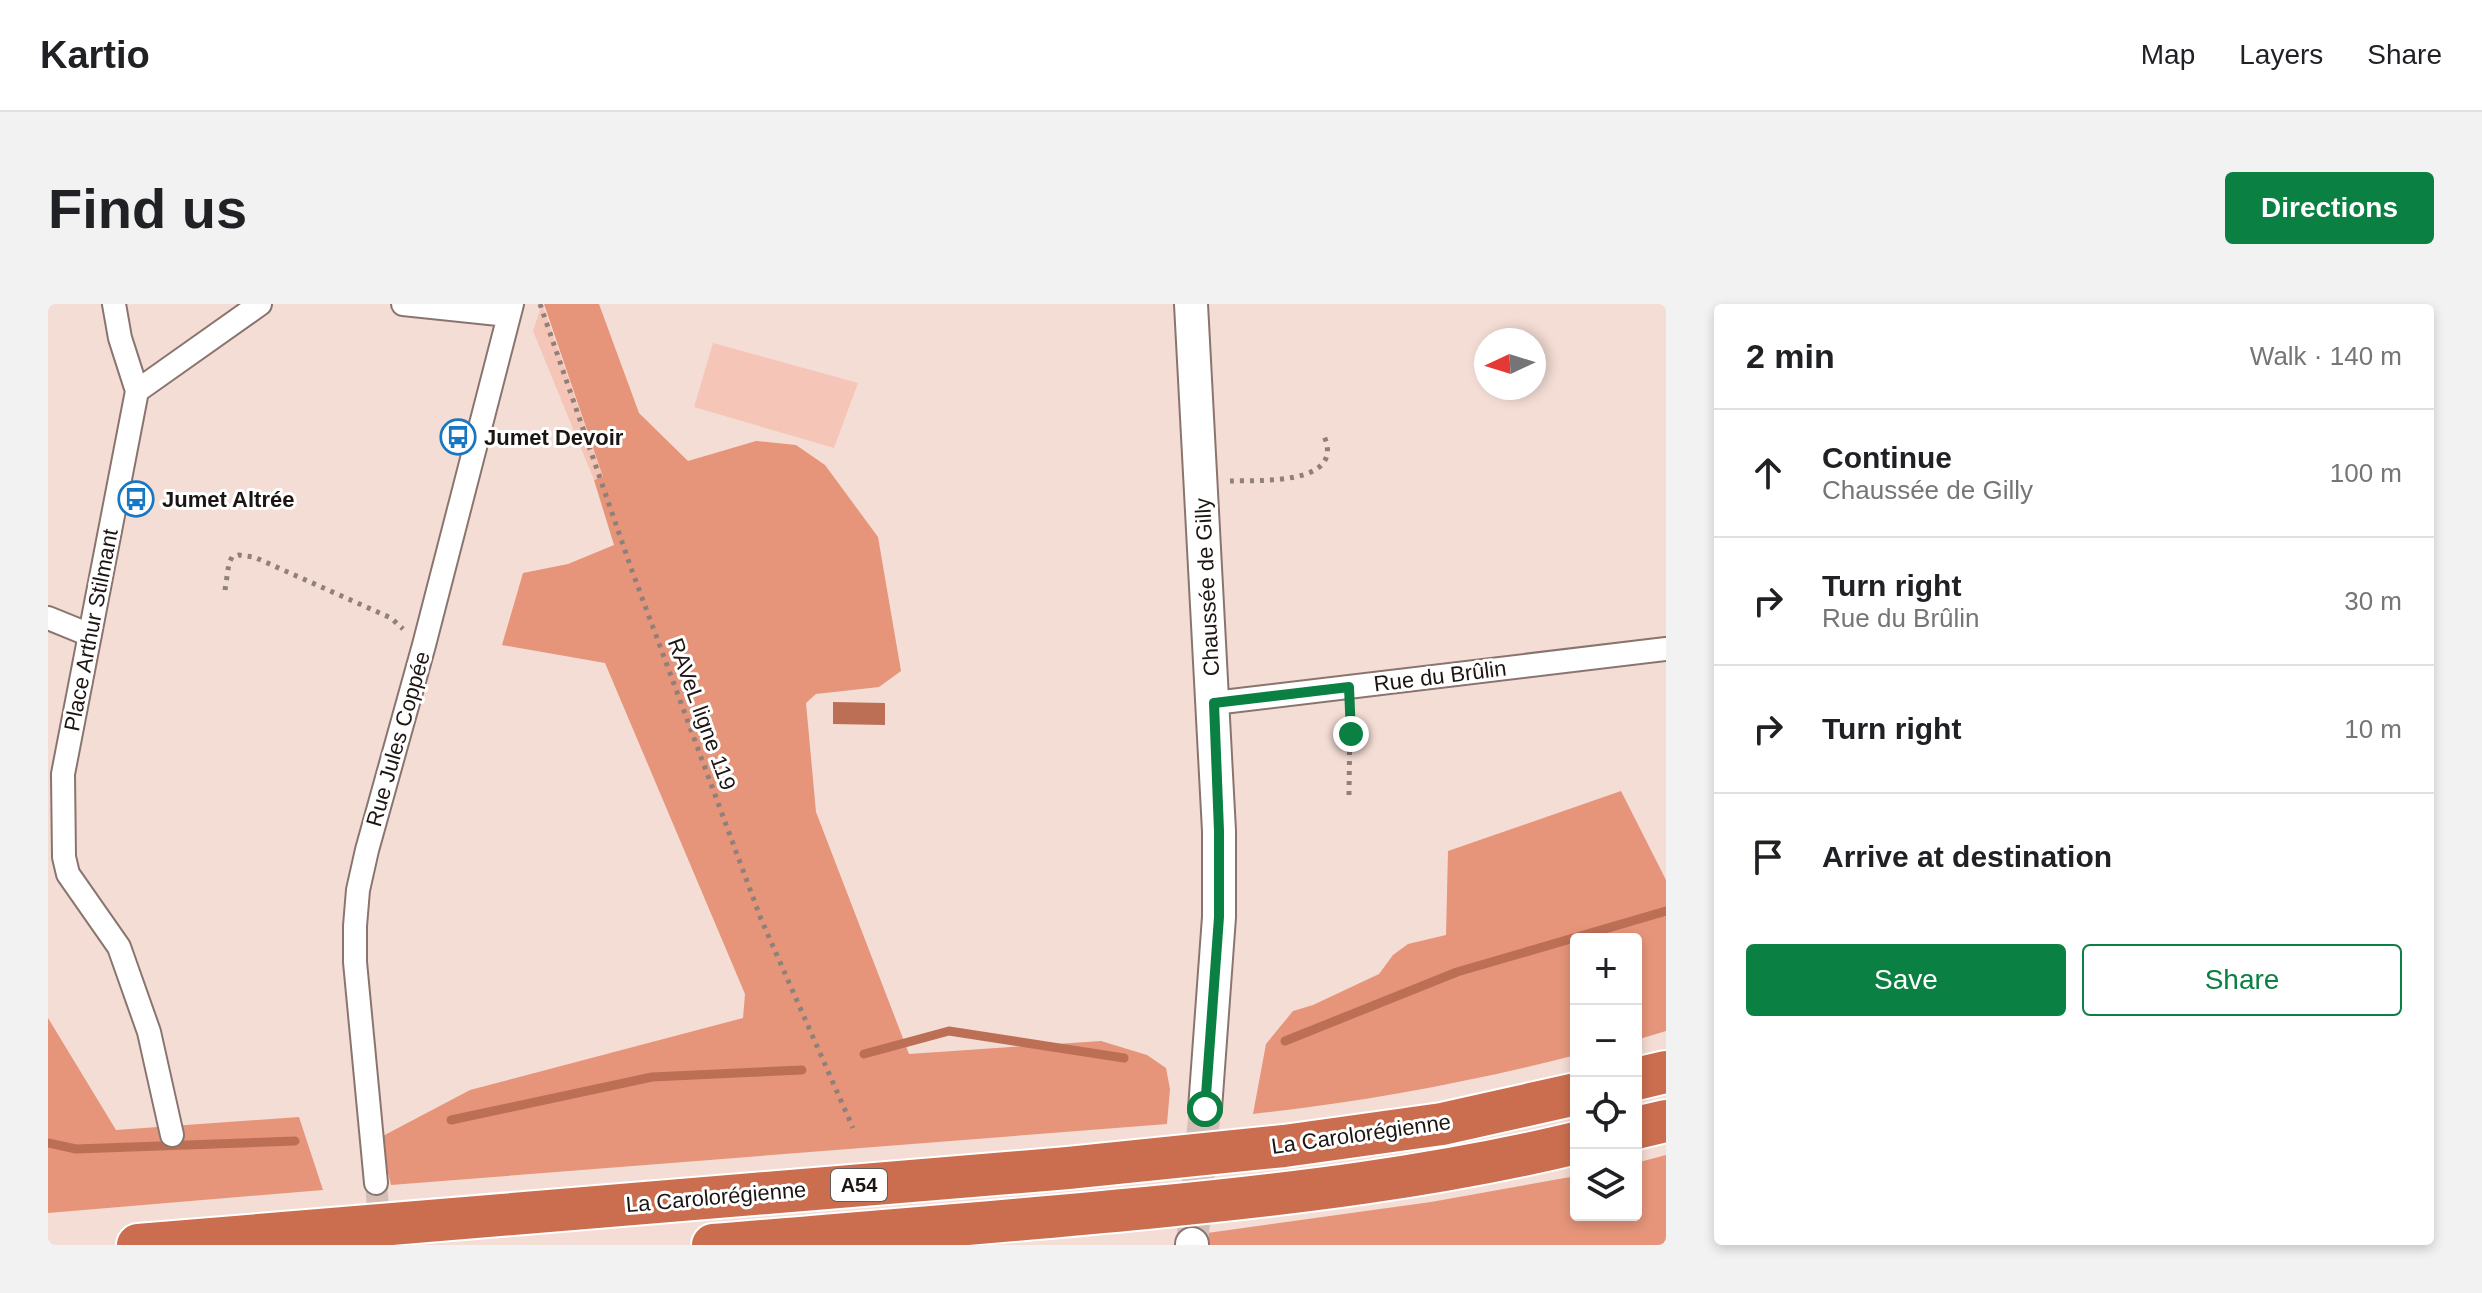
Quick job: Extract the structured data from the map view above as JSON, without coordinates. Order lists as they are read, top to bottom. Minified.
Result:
{"streets":{"highway":["La Carolorégienne","A54"],"street":["Chaussée de Gilly","Place Arthur Stilmant","Rue du Brûlin","Rue Jules Coppée"],"path":["RAVeL ligne 119"]},"crossings":[["Chaussée de Gilly","Rue du Brûlin"]],"places":{"bus stop":["Jumet Devoir","Jumet Altrée"]},"north":"left","page":{"header":"Kartio","nav":["Map","Layers","Share"],"buttons":["Directions",["Save","Share"]],"title":"Find us","heading":["2 min","Walk · 140 m"],"list":[["Continue","Chaussée de Gilly","100 m"],["Turn right","Rue du Brûlin","30 m"],["Turn right","10 m"],"Arrive at destination"],"map_buttons":["+","−"]}}
